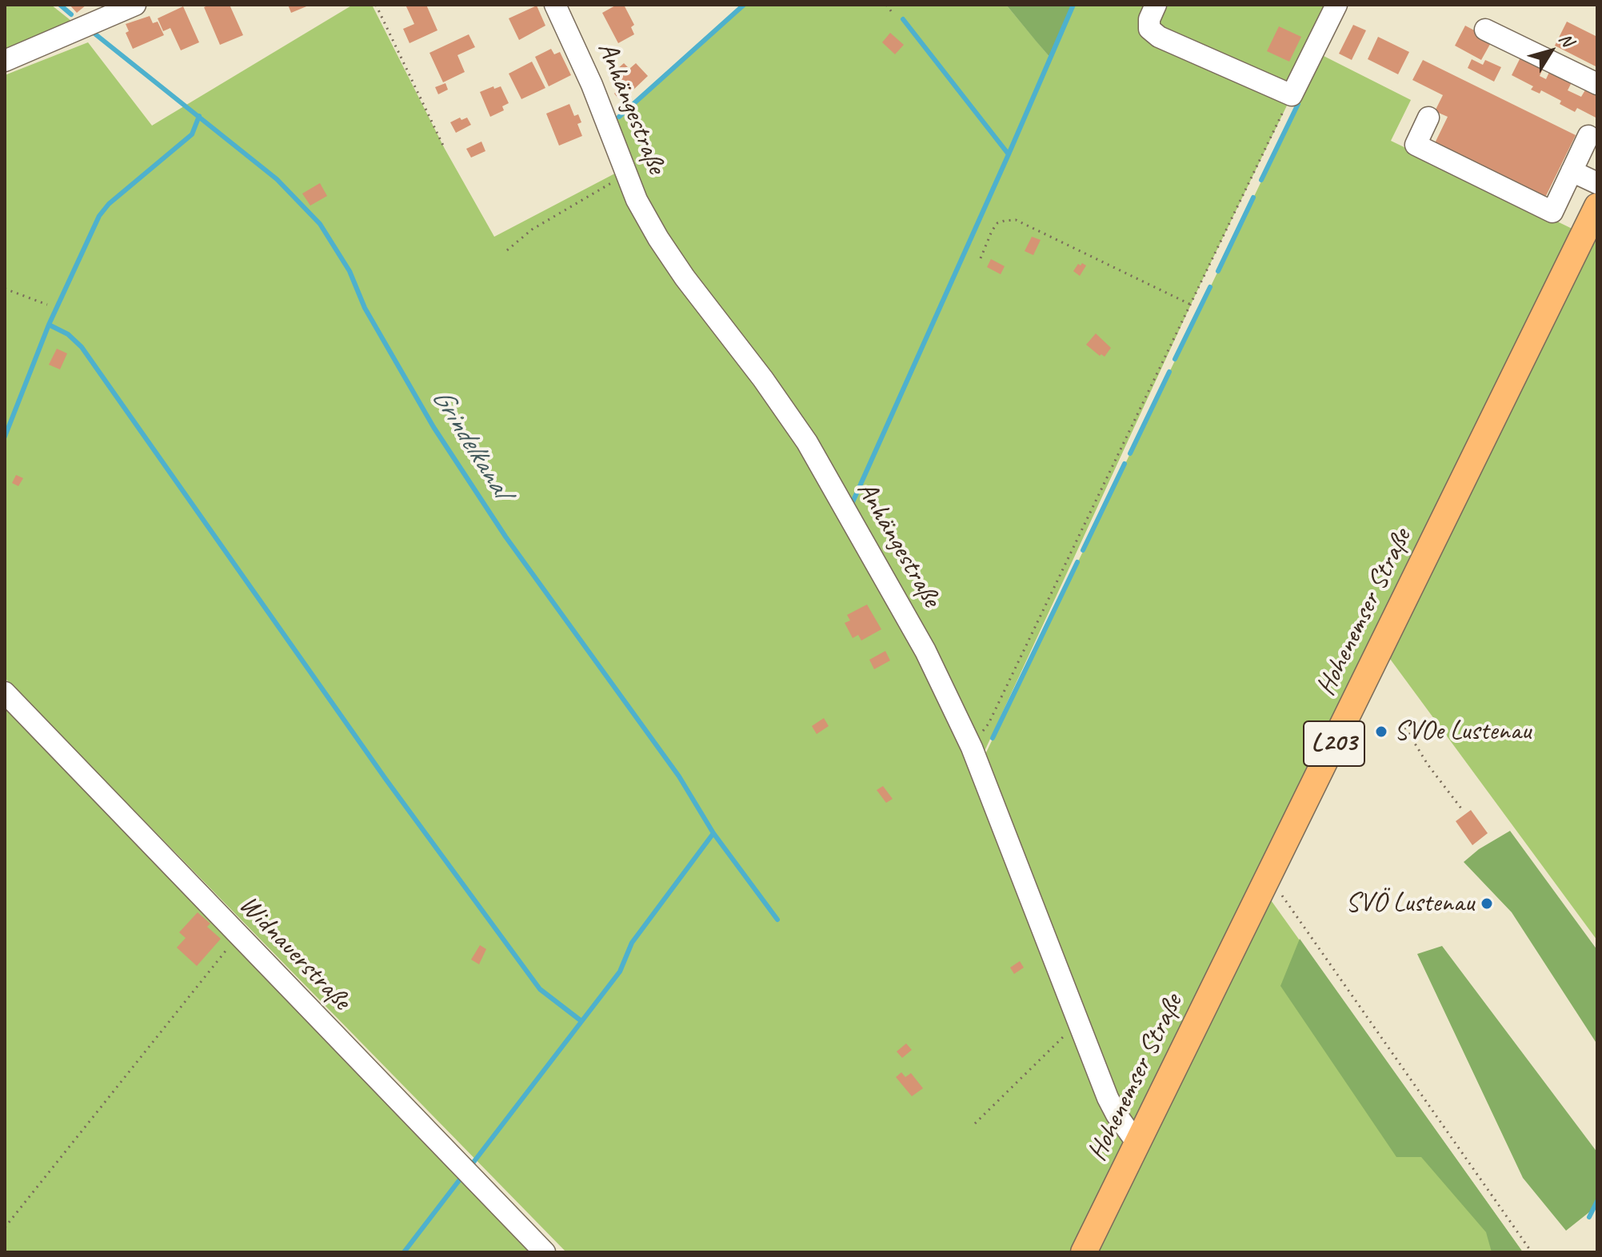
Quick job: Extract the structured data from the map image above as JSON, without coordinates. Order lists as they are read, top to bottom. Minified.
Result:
{"streets":{"main road":["Hohenemser Straße","L203"],"street":["Anhängestraße","Widnauerstraße"]},"crossings":[["Anhängestraße","Hohenemser Straße"]],"water":["Grindelkanal"],"places":["SVOe Lustenau","SVÖ Lustenau"],"north":"top right"}
